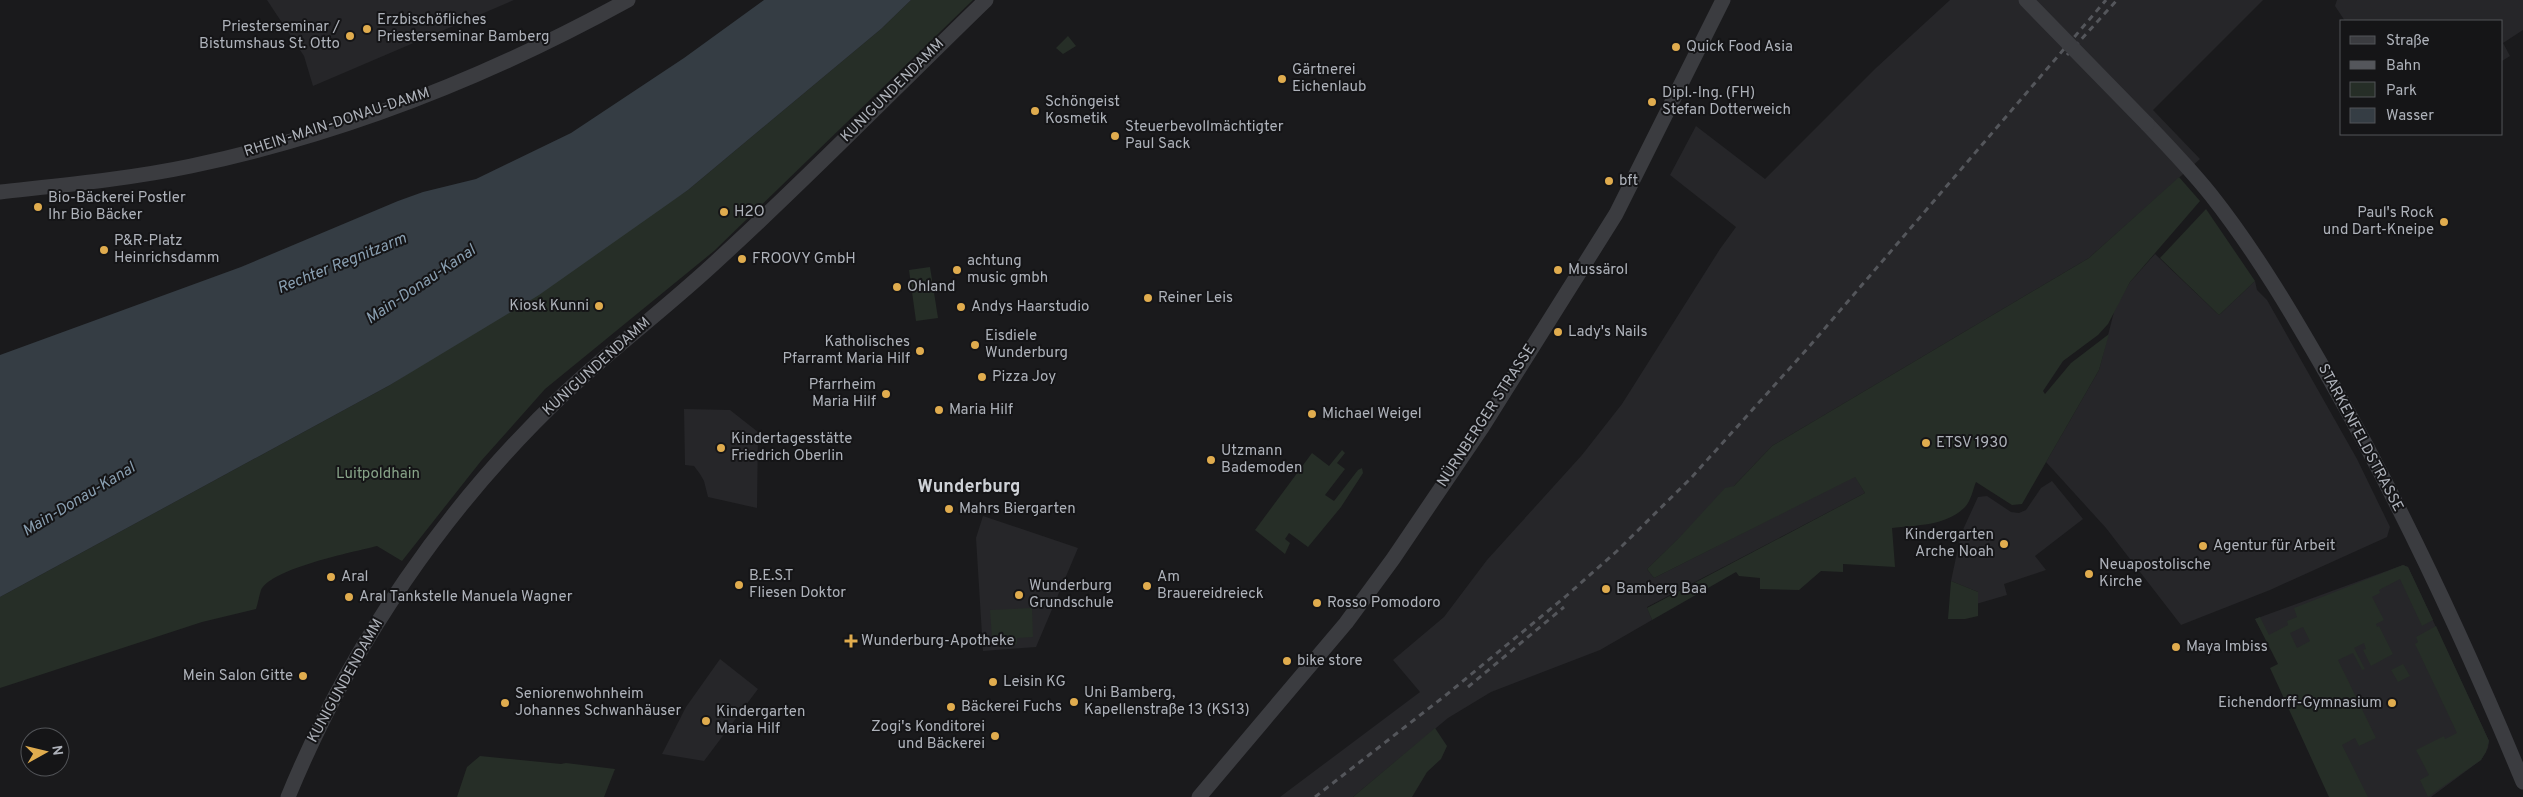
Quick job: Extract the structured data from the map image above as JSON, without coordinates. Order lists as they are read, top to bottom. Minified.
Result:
{"streets":{"street":["KUNIGUNDENDAMM","RHEIN-MAIN-DONAU-DAMM","NÜRNBERGER STRASSE","STARKENFELDSTRASSE"]},"districts":["Wunderburg"],"water":["Rechter Regnitzarm","Main-Donau-Kanal"],"parks":["Luitpoldhain"],"places":{"other":["Erzbischöfliches Priesterseminar Bamberg","Priesterseminar / Bistumshaus St. Otto","Quick Food Asia","Gärtnerei Eichenlaub","Dipl.-Ing. (FH) Stefan Dotterweich","Schöngeist Kosmetik","Steuerbevollmächtigter Paul Sack","bft","Bio-Bäckerei Postler Ihr Bio Bäcker","H2O","Paul's Rock und Dart-Kneipe","P&R-Platz Heinrichsdamm","FROOVY GmbH","achtung music gmbh","Mussärol","Ohland","Reiner Leis","Kiosk Kunni","Andys Haarstudio","Lady's Nails","Eisdiele Wunderburg","Katholisches Pfarramt Maria Hilf","Pizza Joy","Pfarrheim Maria Hilf","Maria Hilf","Michael Weigel","ETSV 1930","Kindertagesstätte Friedrich Oberlin","Utzmann Bademoden","Mahrs Biergarten","Kindergarten Arche Noah","Agentur für Arbeit","Neuapostolische Kirche","Aral","B.E.S.T Fliesen Doktor","Am Brauereidreieck","Bamberg Baa","Wunderburg Grundschule","Aral Tankstelle Manuela Wagner","Rosso Pomodoro","Maya Imbiss","bike store","Mein Salon Gitte","Leisin KG","Uni Bamberg, Kapellenstraße 13 (KS13)","Seniorenwohnheim Johannes Schwanhäuser","Eichendorff-Gymnasium","Bäckerei Fuchs","Kindergarten Maria Hilf","Zogi's Konditorei und Bäckerei"],"health":["Wunderburg-Apotheke"]},"legend":["Straße","Bahn","Park","Wasser"],"north":"right"}
